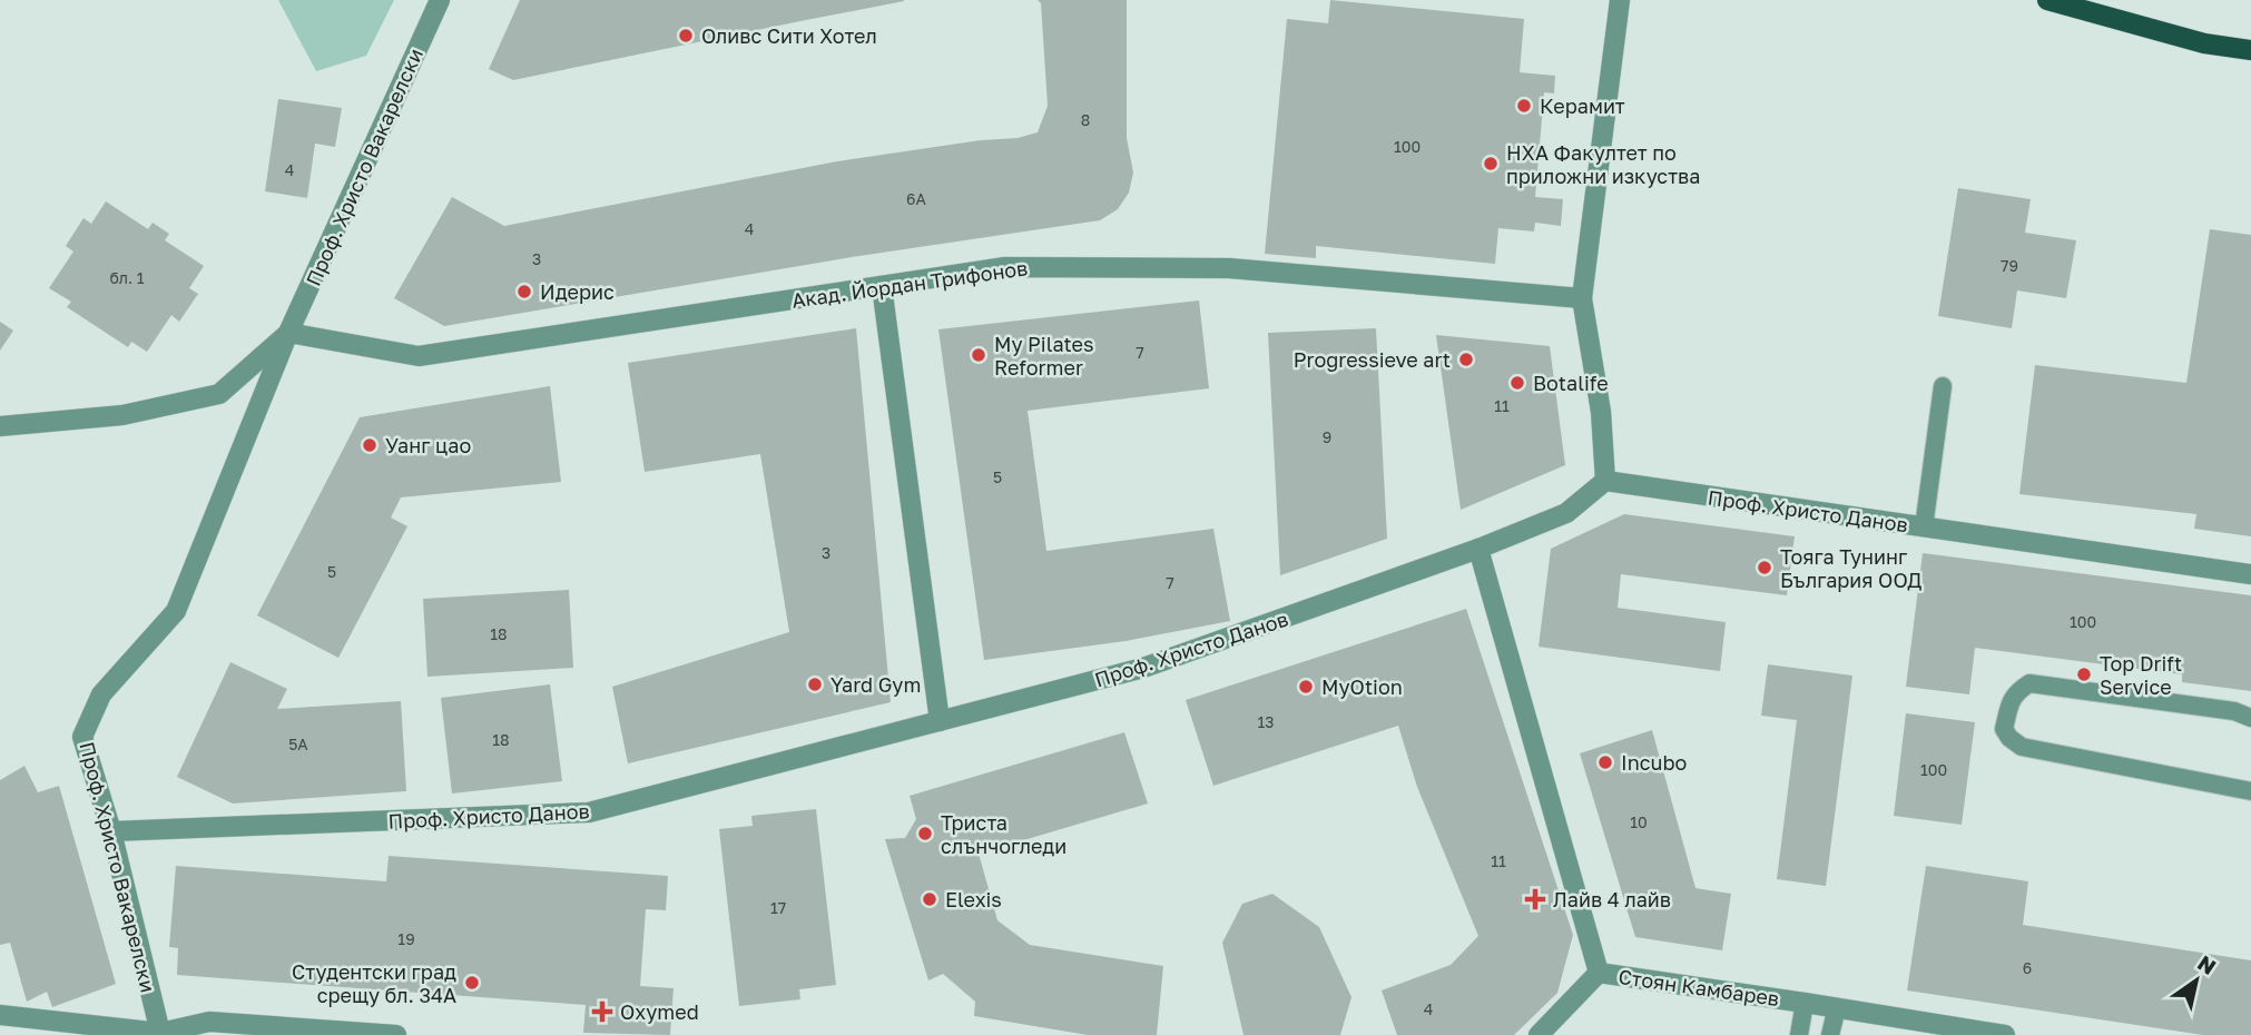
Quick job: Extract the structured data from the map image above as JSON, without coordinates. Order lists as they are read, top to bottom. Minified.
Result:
{"streets":{"street":["Проф. Христо Вакарелски","Акад. Йордан Трифонов","Проф. Христо Данов","Стоян Камбарев"]},"crossings":[["Проф. Христо Вакарелски","Акад. Йордан Трифонов"],["Проф. Христо Вакарелски","Проф. Христо Данов"],["Проф. Христо Данов","Стоян Камбарев"]],"places":{"other":["Оливс Сити Хотел","Керамит","НХА Факултет по приложни изкуства","Идерис","My Pilates Reformer","Progressieve art","Botalife","Уанг цао","Тояга Тунинг България ООД","Top Drift Service","Yard Gym","MyOtion","Incubo","Триста слънчогледи","Elexis","Студентски град срещу бл. 34А"],"health":["Лайв 4 лайв","Oxymed"]},"house_numbers":["8","100","4","6А","4","3","79","бл. 1","7","11","9","5","3","5","7","100","18","13","18","5А","100","10","11","17","19","6","4"],"north":"top right"}
